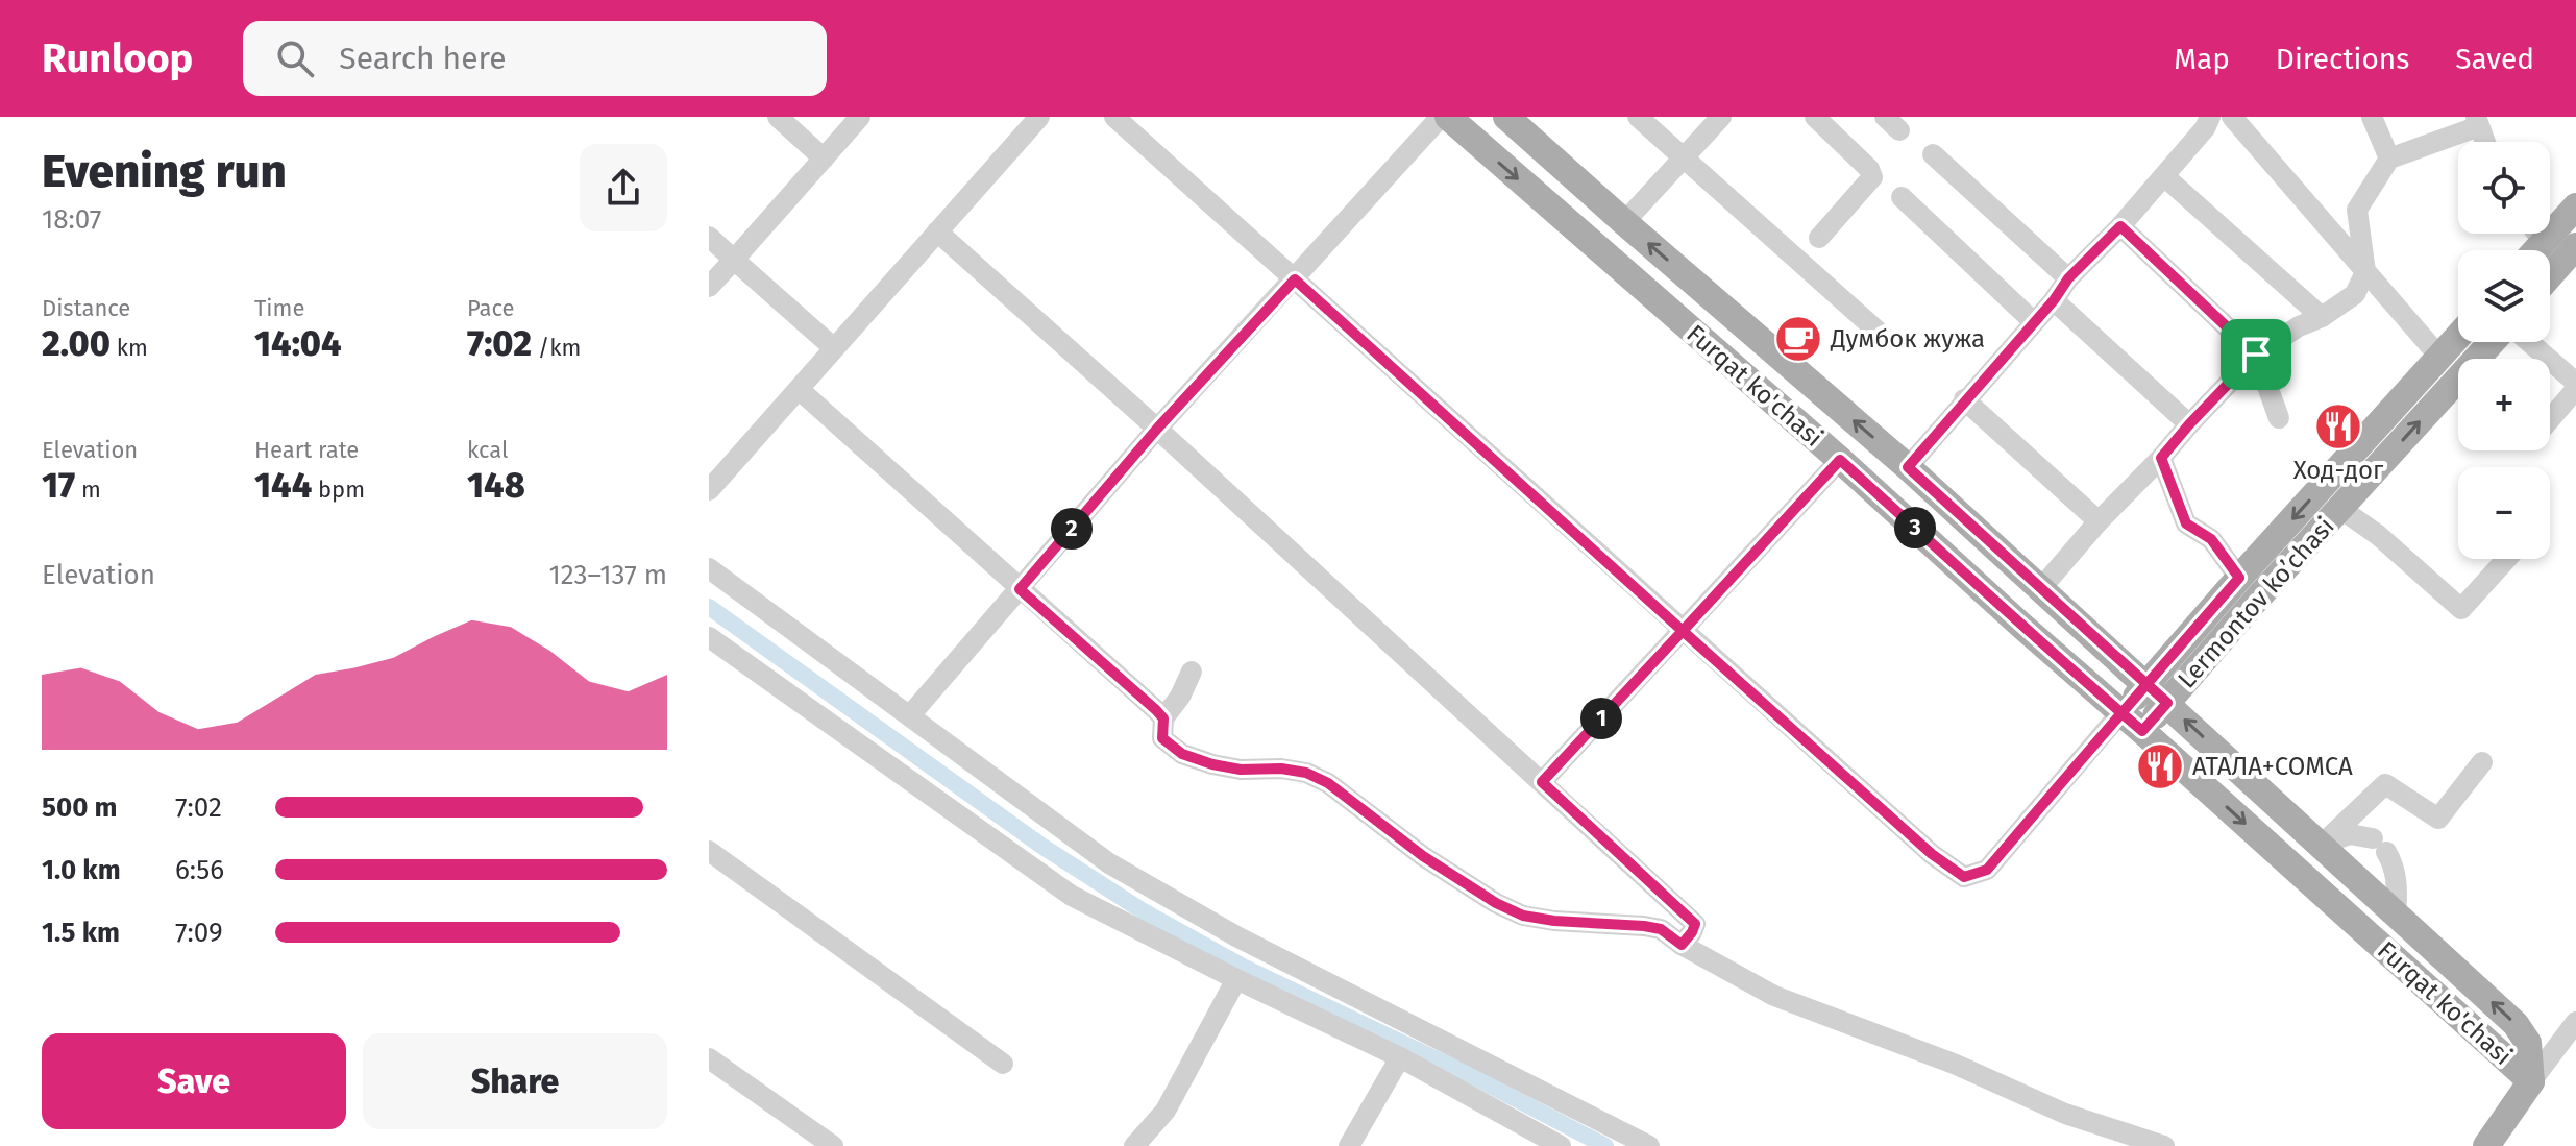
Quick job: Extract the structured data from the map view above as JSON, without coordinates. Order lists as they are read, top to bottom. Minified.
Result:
{"streets":{"main road":["Furqat ko'chasi","Lermontov ko’chasi"]},"crossings":[["Furqat ko'chasi","Lermontov ko’chasi"]],"places":{"cafe":["Думбок жужа"],"restaurant":["Ход-дог","АТАЛА+СОМСА"]},"page":{"header":"Runloop","search":"Search here","nav":["Map","Directions","Saved"],"heading":["Evening run","18:07"],"map_buttons":["+","−"],"stats":[["Distance","2.00 km"],["Time","14:04"],["Pace","7:02 /km"],["Elevation","17 m"],["Heart rate","144 bpm"],["kcal","148"]],"pins":["3","2","1"],"chart":["Elevation","123–137 m"],"list":[{"name":"500 m","note":"7:02"},{"name":"1.0 km","note":"6:56"},{"name":"1.5 km","note":"7:09"}],"buttons":["Save","Share"]}}
